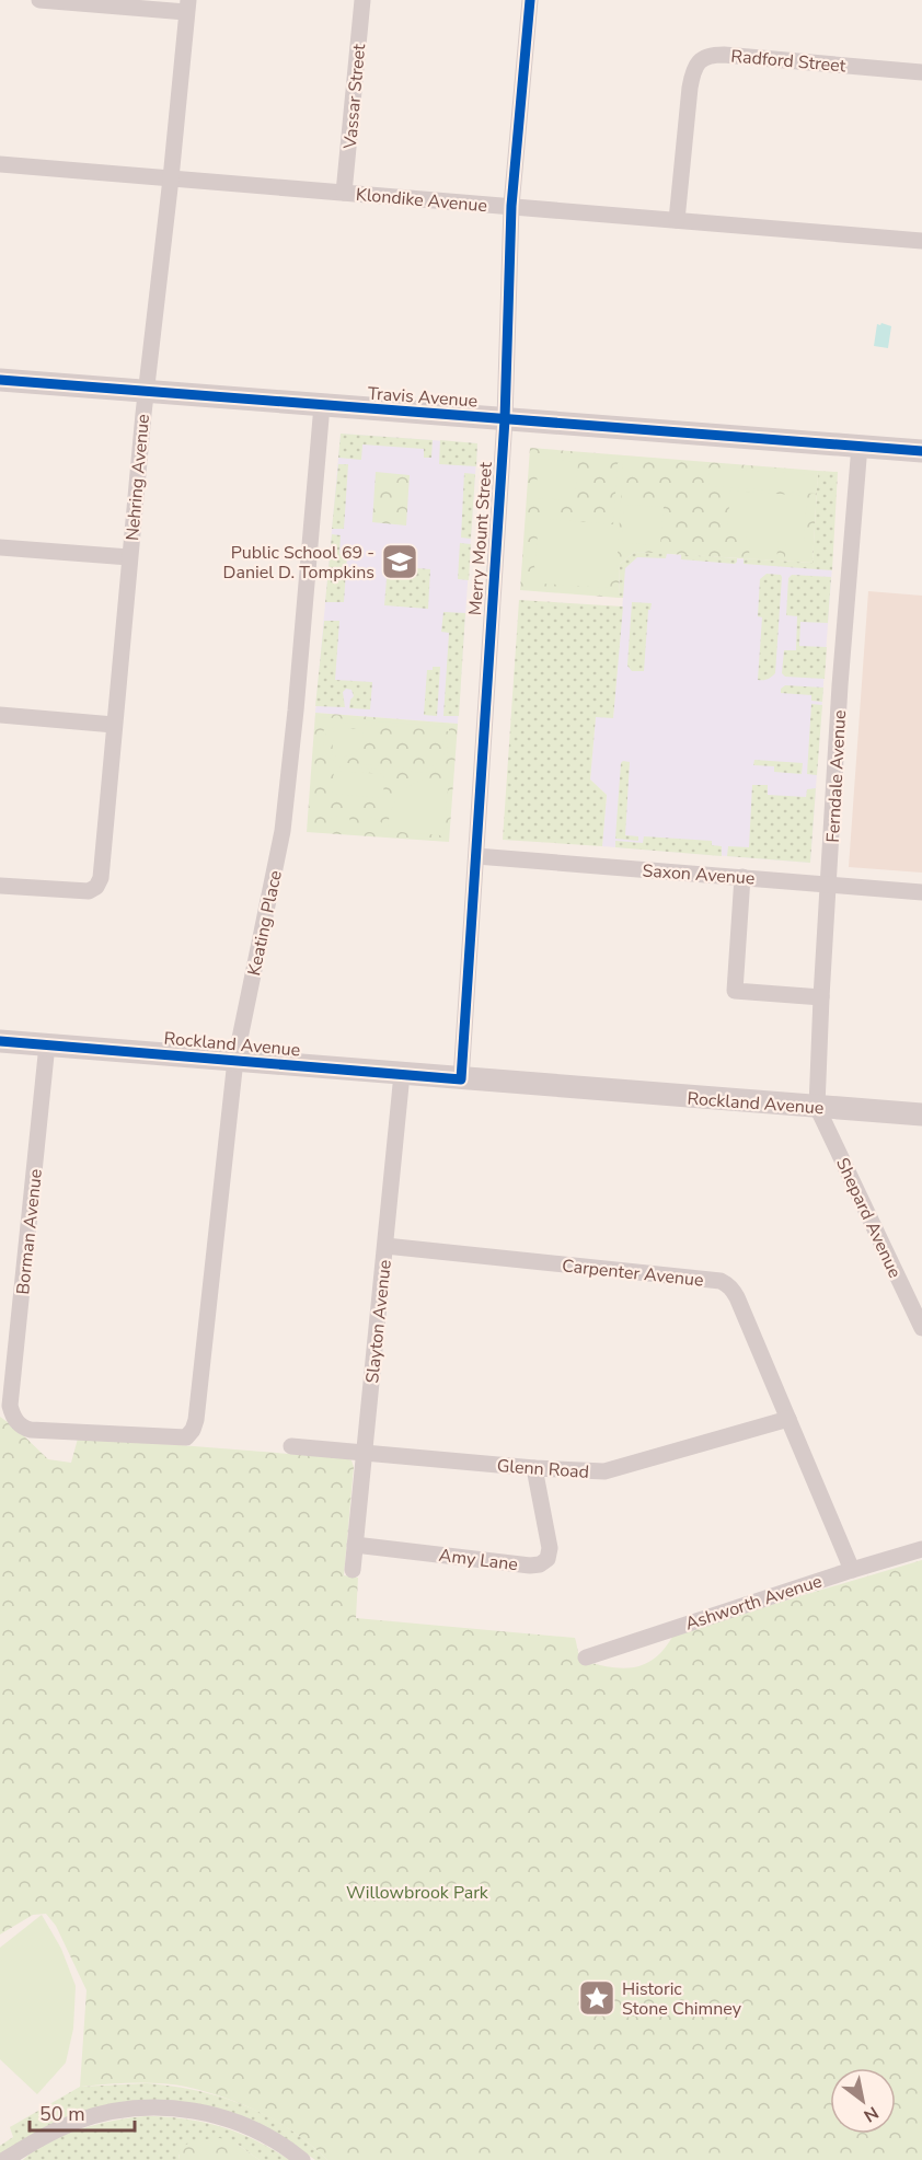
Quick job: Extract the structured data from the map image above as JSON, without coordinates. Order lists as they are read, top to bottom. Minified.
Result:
{"streets":{"street":["Radford Street","Vassar Street","Klondike Avenue","Travis Avenue","Nehring Avenue","Merry Mount Street","Ferndale Avenue","Saxon Avenue","Keating Place","Rockland Avenue","Shepard Avenue","Borman Avenue","Carpenter Avenue","Slayton Avenue","Glenn Road","Amy Lane","Ashworth Avenue"]},"crossings":[["Radford Street","Klondike Avenue"],["Vassar Street","Klondike Avenue"],["Klondike Avenue","Nehring Avenue"],["Klondike Avenue","Merry Mount Street"],["Travis Avenue","Nehring Avenue"],["Travis Avenue","Merry Mount Street"],["Travis Avenue","Ferndale Avenue"],["Travis Avenue","Keating Place"],["Merry Mount Street","Saxon Avenue"],["Merry Mount Street","Rockland Avenue"],["Ferndale Avenue","Saxon Avenue"],["Ferndale Avenue","Rockland Avenue"],["Ferndale Avenue","Shepard Avenue"],["Keating Place","Rockland Avenue"],["Keating Place","Borman Avenue"],["Rockland Avenue","Shepard Avenue"],["Rockland Avenue","Borman Avenue"],["Rockland Avenue","Slayton Avenue"],["Carpenter Avenue","Slayton Avenue"],["Carpenter Avenue","Glenn Road"],["Carpenter Avenue","Ashworth Avenue"],["Slayton Avenue","Glenn Road"],["Slayton Avenue","Amy Lane"],["Glenn Road","Amy Lane"]],"parks":["Willowbrook Park"],"places":{"school or university":["Public School 69 - Daniel D. Tompkins"],"place":["Historic Stone Chimney"]},"scale_bar":"50 m","north":"bottom right"}
